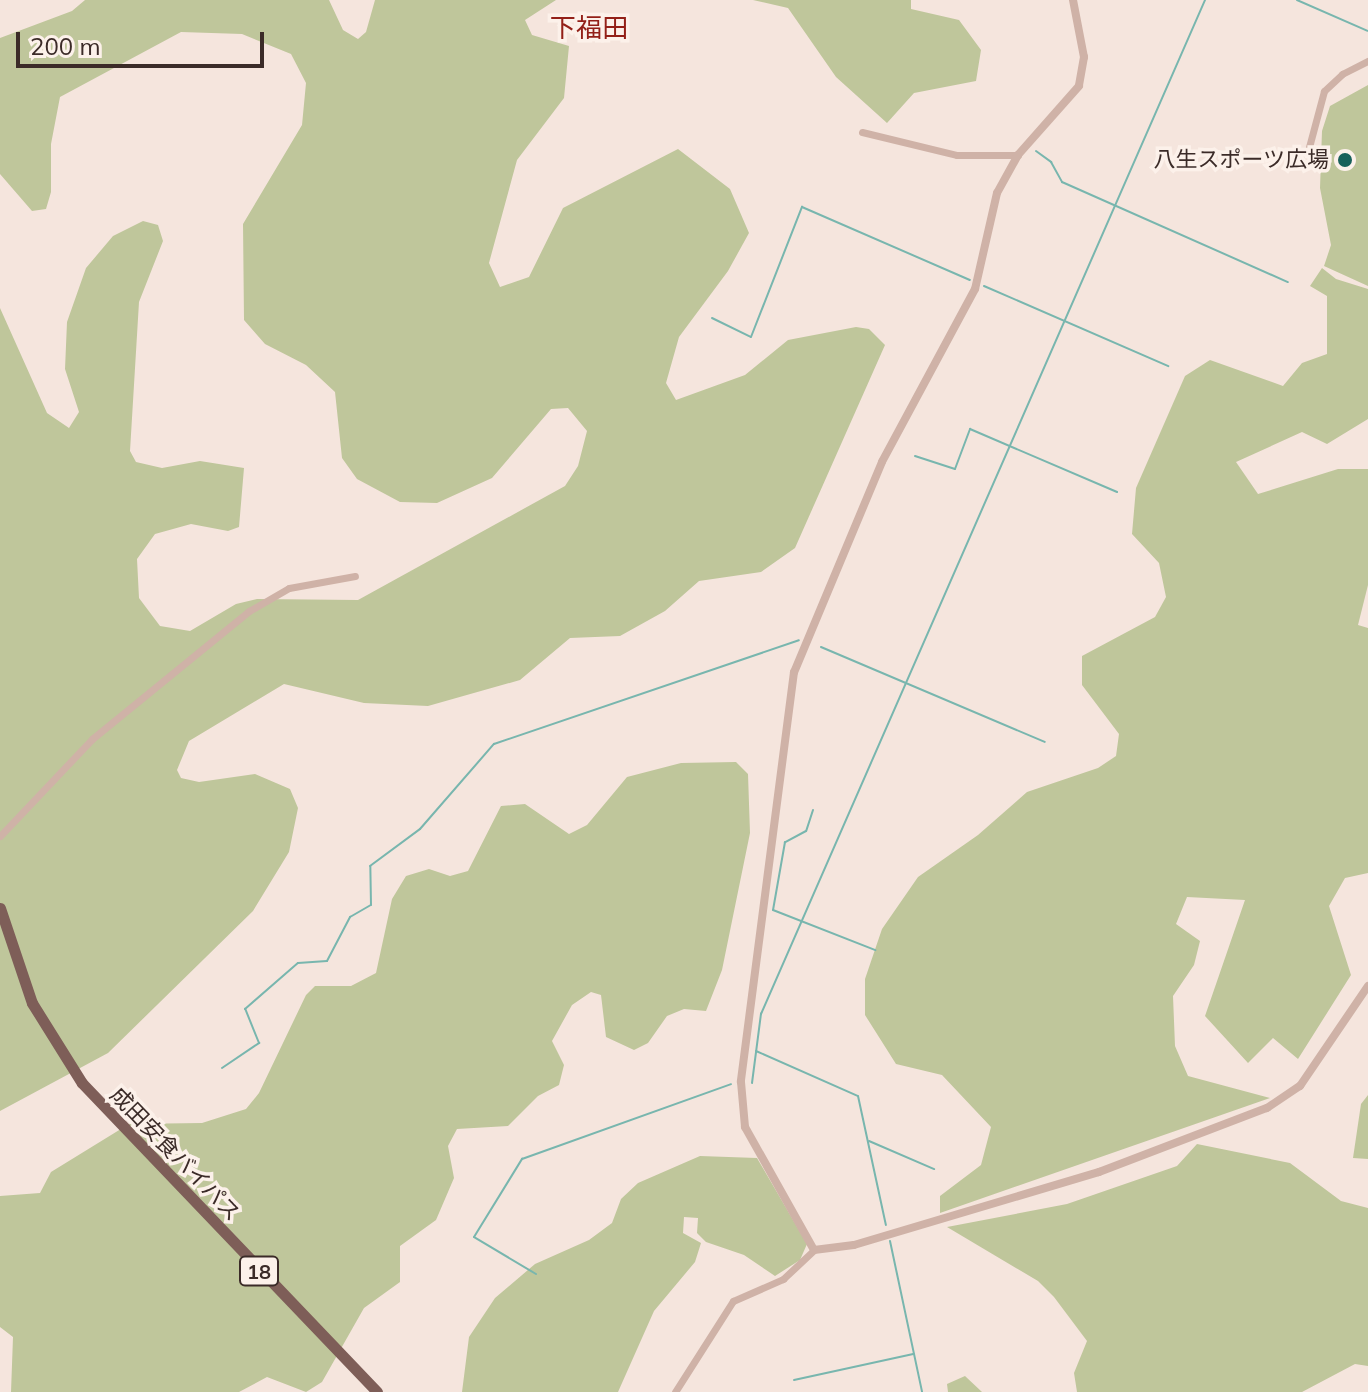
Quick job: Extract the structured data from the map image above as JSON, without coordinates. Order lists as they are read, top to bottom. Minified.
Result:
{"streets":{"main road":["成田安食バイパス","18"]},"districts":["下福田"],"places":["八生スポーツ広場"],"scale_bar":"200 m"}
